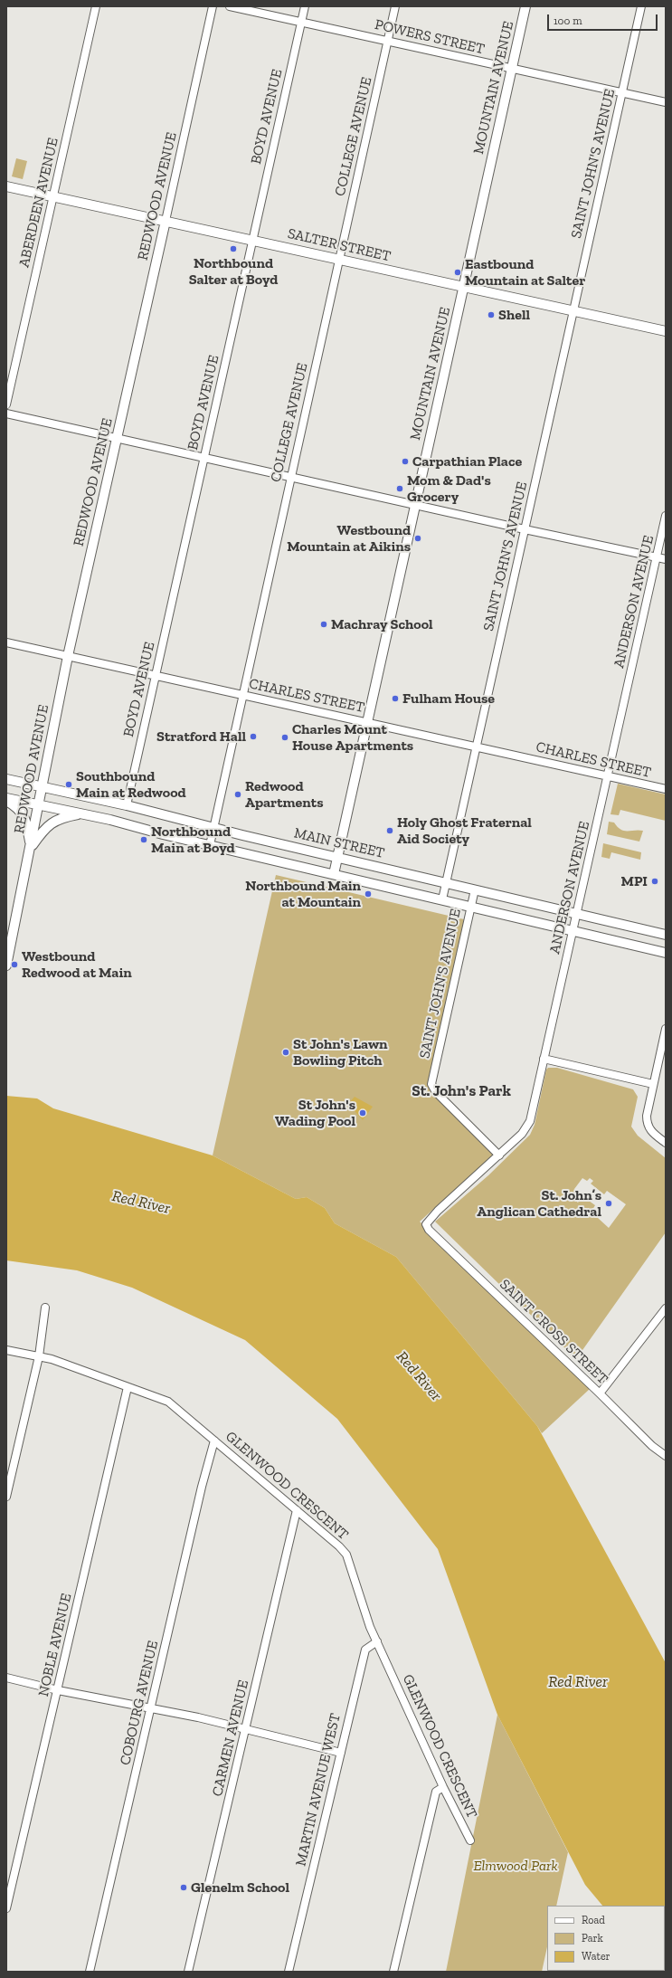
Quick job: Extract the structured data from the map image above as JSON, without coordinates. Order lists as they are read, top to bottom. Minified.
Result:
{"streets":{"main road":["MOUNTAIN AVENUE","REDWOOD AVENUE","SALTER STREET","MAIN STREET"],"street":["POWERS STREET","BOYD AVENUE","COLLEGE AVENUE","SAINT JOHN'S AVENUE","ABERDEEN AVENUE","ANDERSON AVENUE","CHARLES STREET","SAINT CROSS STREET","GLENWOOD CRESCENT","NOBLE AVENUE","COBOURG AVENUE","CARMEN AVENUE","MARTIN AVENUE WEST"]},"crossings":[["POWERS STREET","MOUNTAIN AVENUE"],["POWERS STREET","BOYD AVENUE"],["POWERS STREET","COLLEGE AVENUE"],["POWERS STREET","SAINT JOHN'S AVENUE"],["MOUNTAIN AVENUE","SALTER STREET"],["MOUNTAIN AVENUE","CHARLES STREET"],["MOUNTAIN AVENUE","MAIN STREET"],["BOYD AVENUE","SALTER STREET"],["BOYD AVENUE","CHARLES STREET"],["BOYD AVENUE","MAIN STREET"],["COLLEGE AVENUE","SALTER STREET"],["COLLEGE AVENUE","CHARLES STREET"],["COLLEGE AVENUE","MAIN STREET"],["SAINT JOHN'S AVENUE","SALTER STREET"],["SAINT JOHN'S AVENUE","ANDERSON AVENUE"],["SAINT JOHN'S AVENUE","CHARLES STREET"],["SAINT JOHN'S AVENUE","MAIN STREET"],["REDWOOD AVENUE","SALTER STREET"],["REDWOOD AVENUE","CHARLES STREET"],["REDWOOD AVENUE","MAIN STREET"],["ABERDEEN AVENUE","SALTER STREET"],["ANDERSON AVENUE","CHARLES STREET"],["ANDERSON AVENUE","MAIN STREET"],["ANDERSON AVENUE","SAINT CROSS STREET"],["GLENWOOD CRESCENT","NOBLE AVENUE"],["GLENWOOD CRESCENT","COBOURG AVENUE"],["GLENWOOD CRESCENT","CARMEN AVENUE"],["GLENWOOD CRESCENT","MARTIN AVENUE WEST"]],"districts":["St. John's Park"],"water":["Red River"],"parks":["Elmwood Park"],"places":["Northbound Salter at Boyd","Eastbound Mountain at Salter","Shell","Carpathian Place","Mom & Dad's Grocery","Westbound Mountain at Aikins","Machray School","Fulham House","Stratford Hall","Charles Mount House Apartments","Southbound Main at Redwood","Redwood Apartments","Holy Ghost Fraternal Aid Society","Northbound Main at Boyd","MPI","Northbound Main at Mountain","Westbound Redwood at Main","St John's Lawn Bowling Pitch","St John's Wading Pool","St. John’s Anglican Cathedral","Glenelm School"],"legend":["Road","Park","Water"],"scale_bar":"100 m"}
